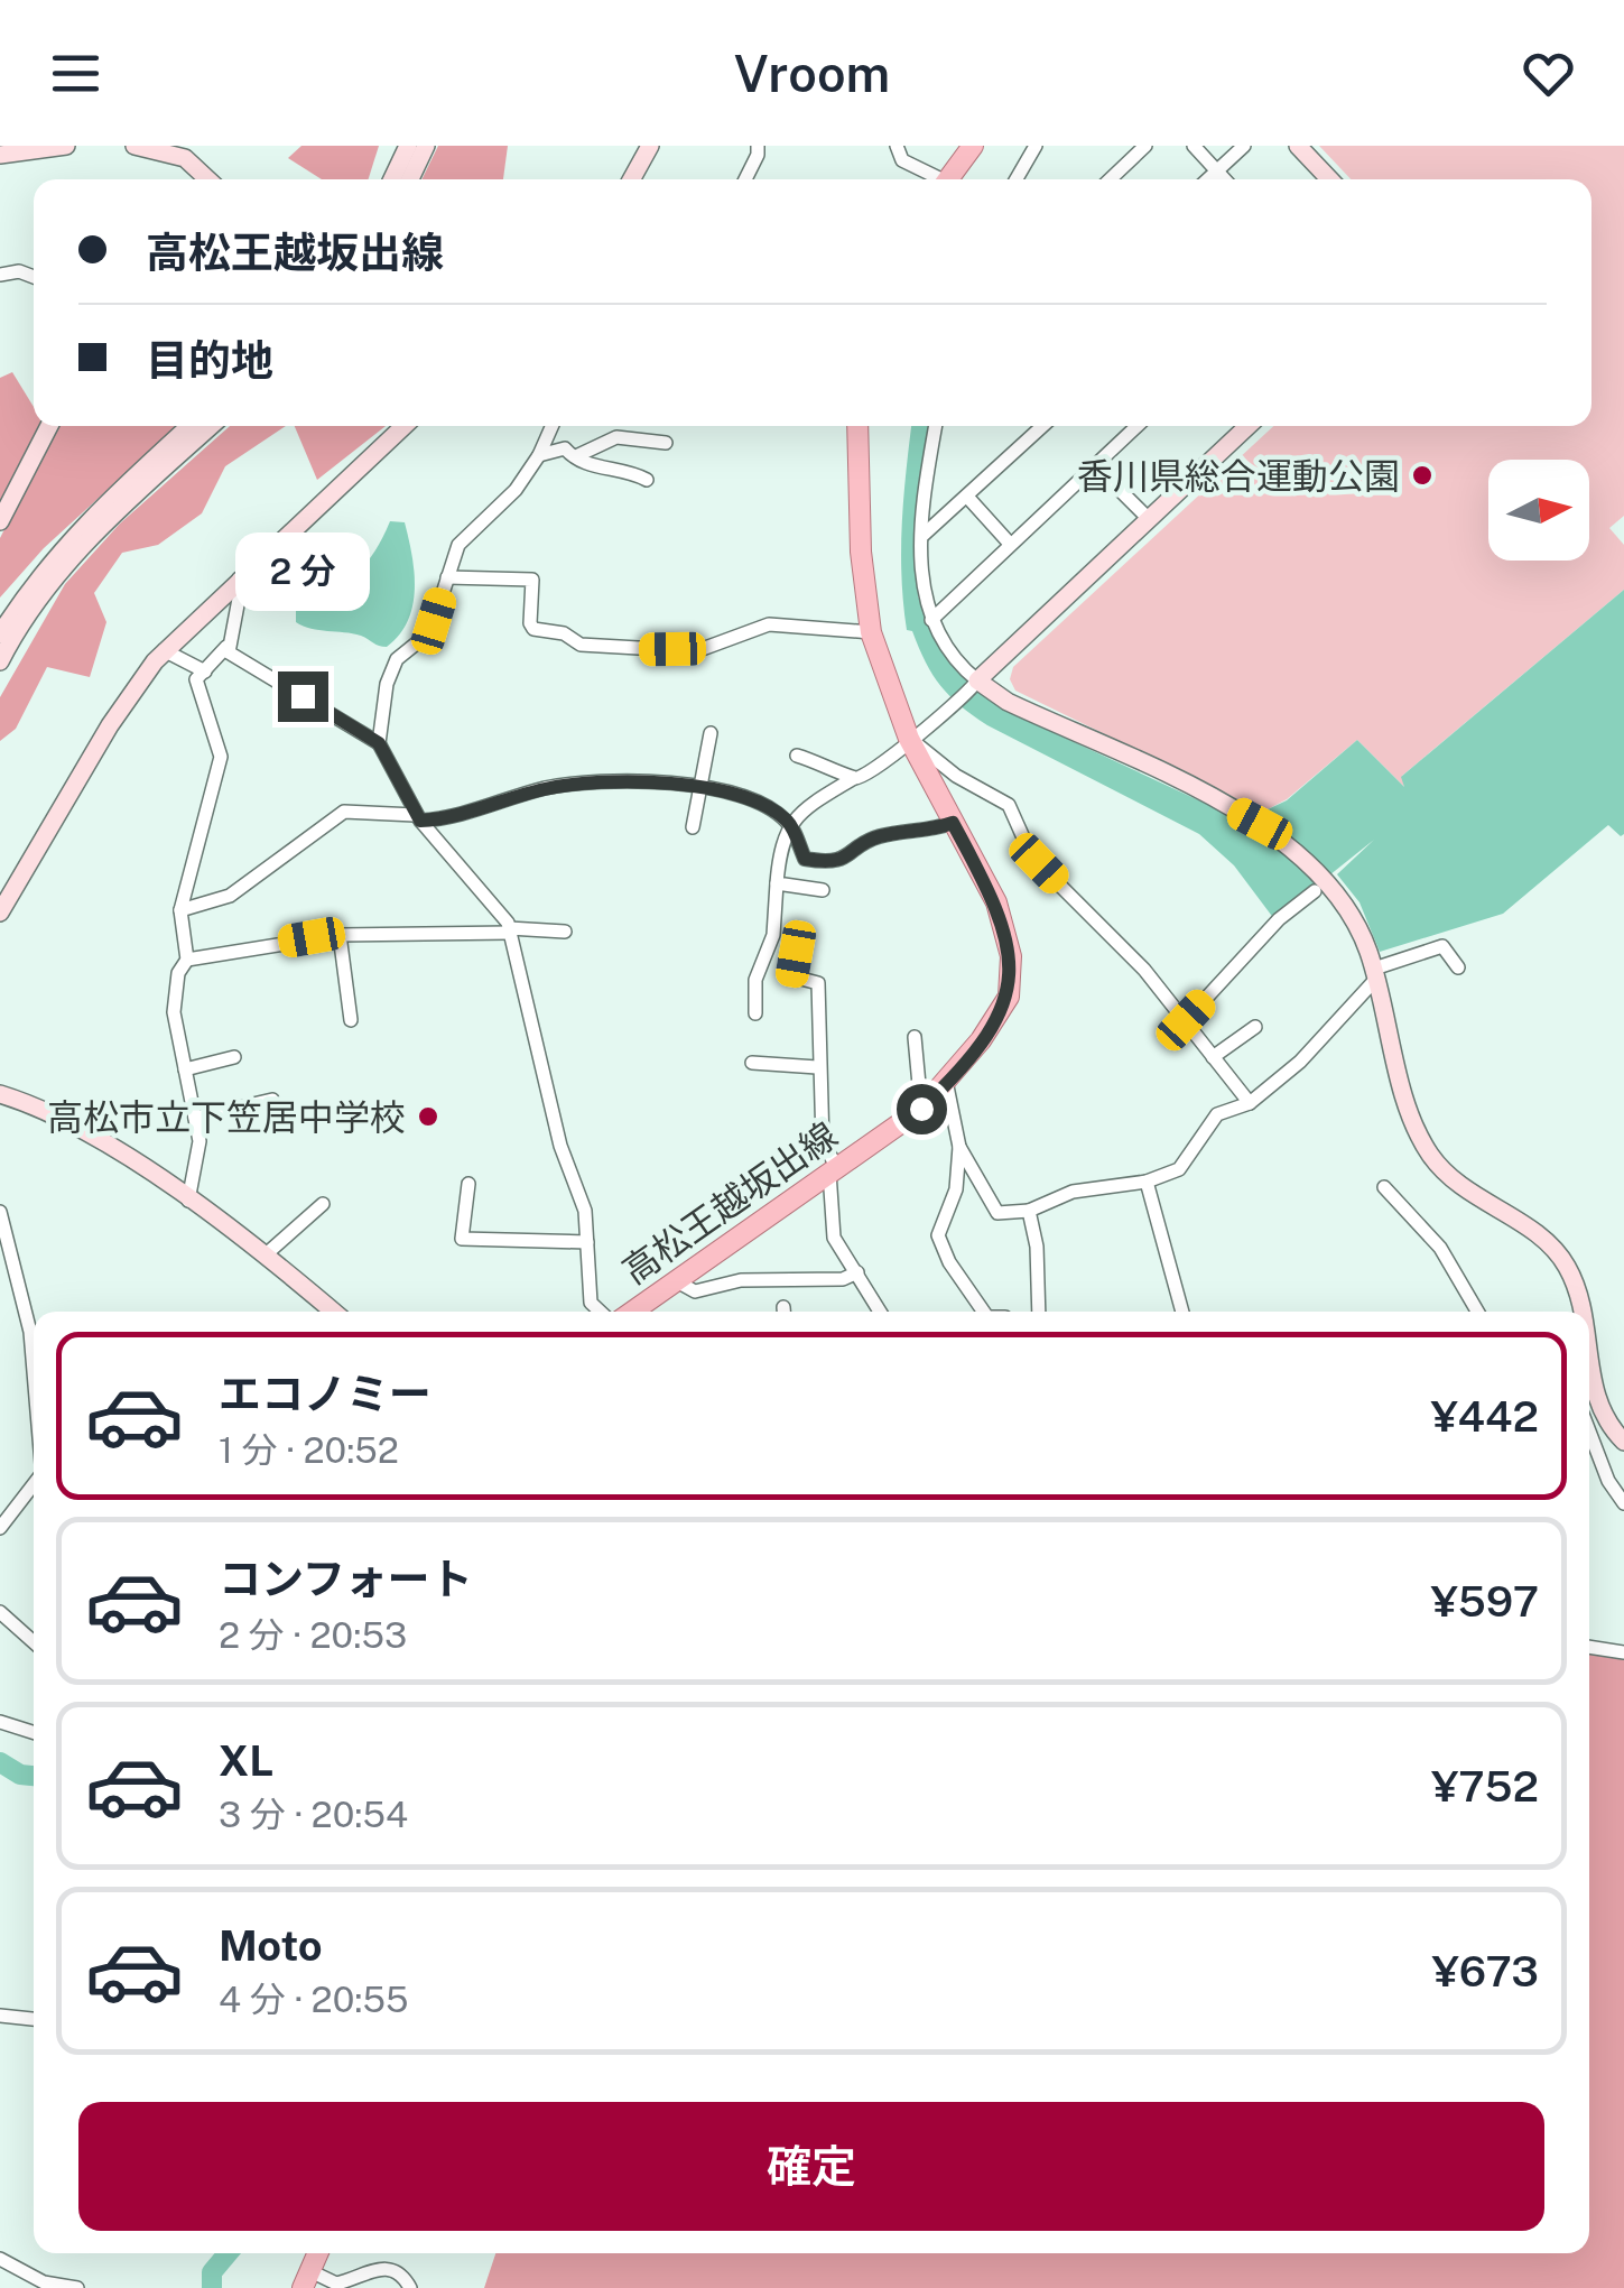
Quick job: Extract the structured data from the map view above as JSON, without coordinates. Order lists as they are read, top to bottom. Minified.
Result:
{"streets":{"main road":["高松王越坂出線"]},"places":["香川県総合運動公園","高松市立下笠居中学校"],"north":"right","page":{"header":"Vroom","banner":["高松王越坂出線","目的地"],"bubble":"2 分","list":[{"name":"エコノミー","note":"1 分 · 20:52","value":"¥442"},{"name":"コンフォート","note":"2 分 · 20:53","value":"¥597"},{"name":"XL","note":"3 分 · 20:54","value":"¥752"},{"name":"Moto","note":"4 分 · 20:55","value":"¥673"}],"buttons":"確定"}}
